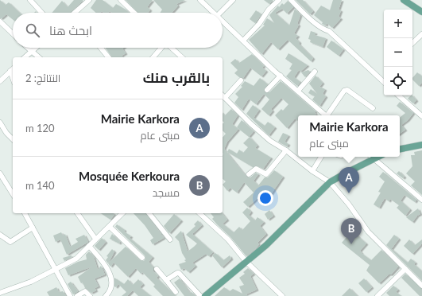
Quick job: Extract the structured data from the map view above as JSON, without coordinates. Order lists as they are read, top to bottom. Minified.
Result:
{"page":{"map_buttons":["+","−"],"search":"ابحث هنا","heading":["بالقرب منك","النتائج: 2"],"list":[{"mark":"A","name":"Mairie Karkora","note":"مبنى عام","value":"120 m"},{"mark":"B","name":"Mosquée Kerkoura","note":"مسجد","value":"140 m"}],"popup":["Mairie Karkora","مبنى عام"],"pins":["A","B"]}}
